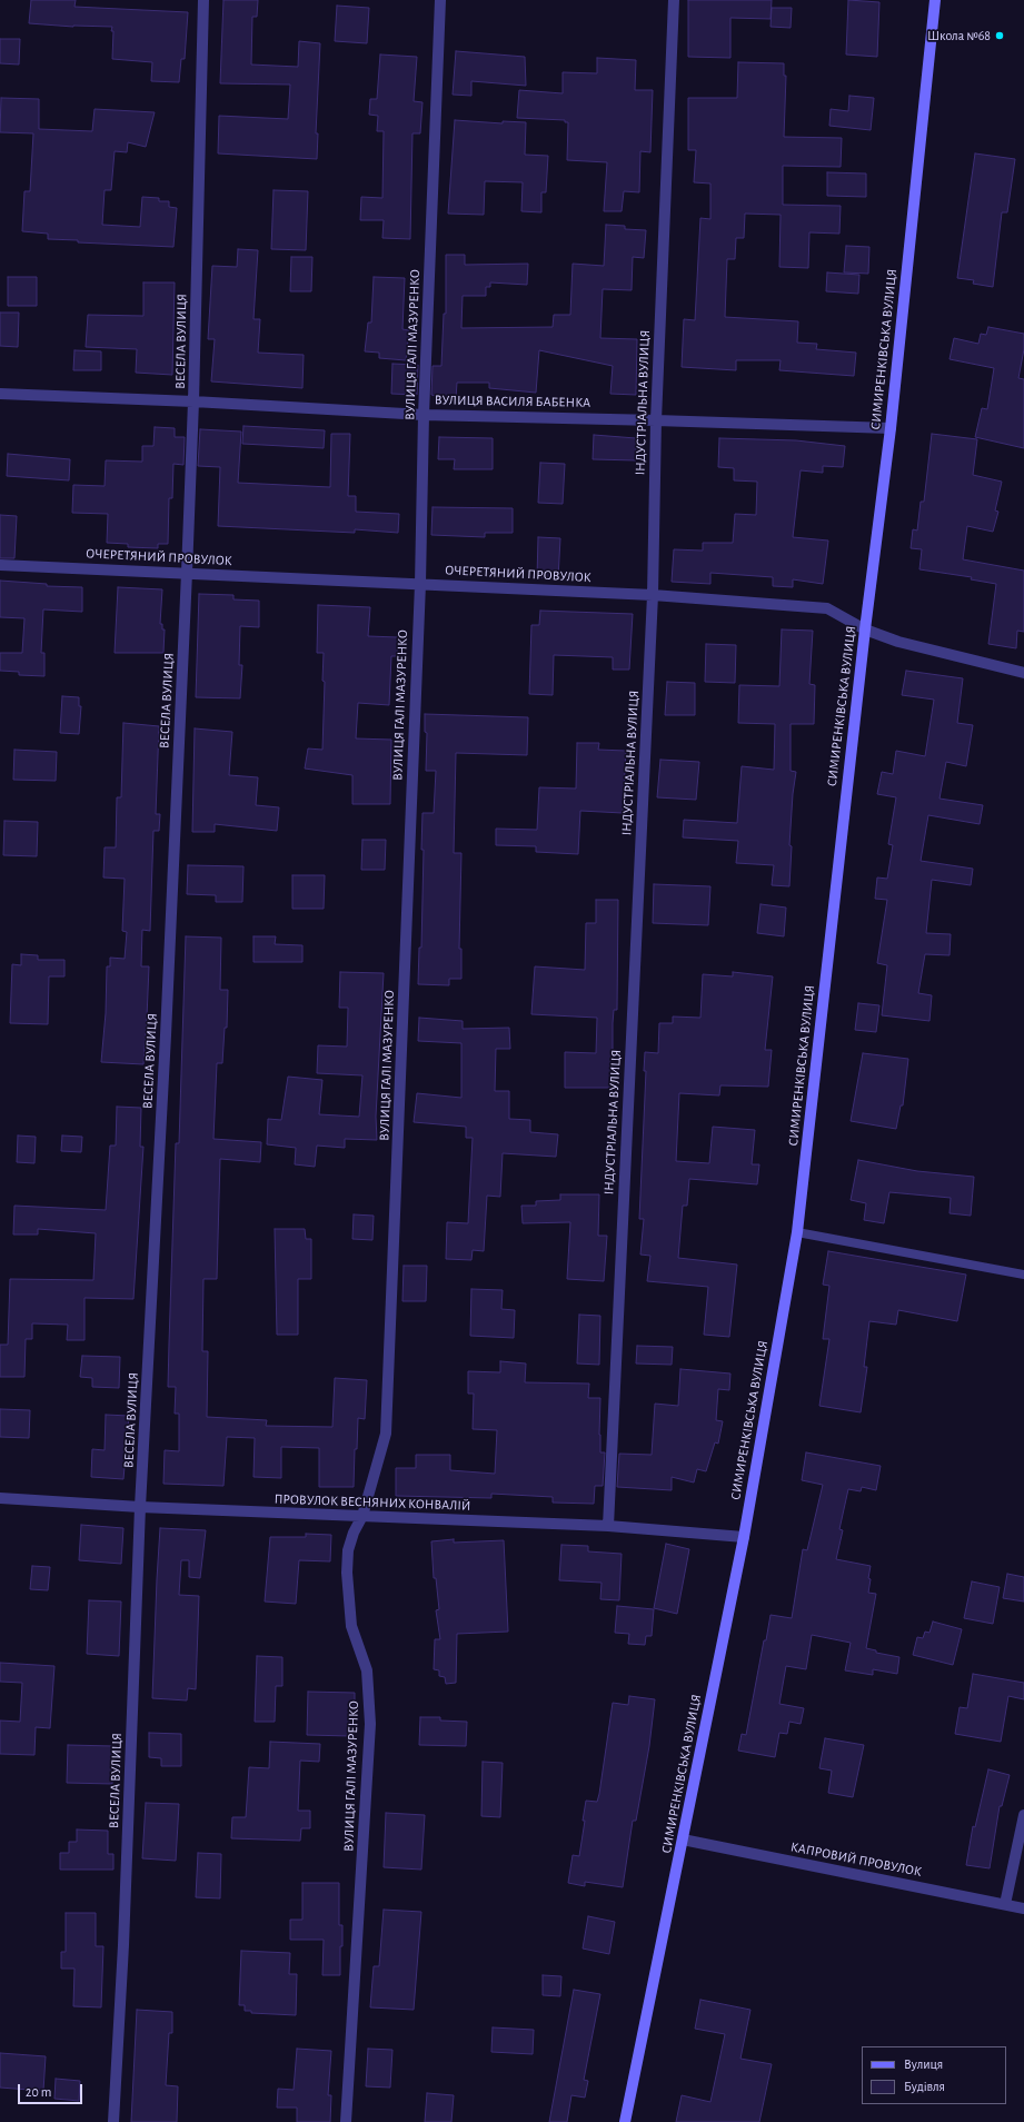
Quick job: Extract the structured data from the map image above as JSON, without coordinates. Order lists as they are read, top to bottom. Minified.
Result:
{"streets":{"main road":["СИМИРЕНКІВСЬКА ВУЛИЦЯ"],"street":["ВЕСЕЛА ВУЛИЦЯ","ВУЛИЦЯ ГАЛІ МАЗУРЕНКО","ВУЛИЦЯ ВАСИЛЯ БАБЕНКА","ІНДУСТРІАЛЬНА ВУЛИЦЯ","ОЧЕРЕТЯНИЙ ПРОВУЛОК","ПРОВУЛОК ВЕСНЯНИХ КОНВАЛІЙ","КАПРОВИЙ ПРОВУЛОК"]},"crossings":[["ВЕСЕЛА ВУЛИЦЯ","ВУЛИЦЯ ВАСИЛЯ БАБЕНКА"],["ВЕСЕЛА ВУЛИЦЯ","ОЧЕРЕТЯНИЙ ПРОВУЛОК"],["ВЕСЕЛА ВУЛИЦЯ","ПРОВУЛОК ВЕСНЯНИХ КОНВАЛІЙ"],["ВУЛИЦЯ ГАЛІ МАЗУРЕНКО","ВУЛИЦЯ ВАСИЛЯ БАБЕНКА"],["ВУЛИЦЯ ГАЛІ МАЗУРЕНКО","ОЧЕРЕТЯНИЙ ПРОВУЛОК"],["ВУЛИЦЯ ГАЛІ МАЗУРЕНКО","ПРОВУЛОК ВЕСНЯНИХ КОНВАЛІЙ"],["СИМИРЕНКІВСЬКА ВУЛИЦЯ","ВУЛИЦЯ ВАСИЛЯ БАБЕНКА"],["СИМИРЕНКІВСЬКА ВУЛИЦЯ","ОЧЕРЕТЯНИЙ ПРОВУЛОК"],["СИМИРЕНКІВСЬКА ВУЛИЦЯ","ПРОВУЛОК ВЕСНЯНИХ КОНВАЛІЙ"],["СИМИРЕНКІВСЬКА ВУЛИЦЯ","КАПРОВИЙ ПРОВУЛОК"],["ВУЛИЦЯ ВАСИЛЯ БАБЕНКА","ІНДУСТРІАЛЬНА ВУЛИЦЯ"],["ІНДУСТРІАЛЬНА ВУЛИЦЯ","ОЧЕРЕТЯНИЙ ПРОВУЛОК"],["ІНДУСТРІАЛЬНА ВУЛИЦЯ","ПРОВУЛОК ВЕСНЯНИХ КОНВАЛІЙ"]],"places":["Школа №68"],"legend":["Вулиця","Будівля"],"scale_bar":"20 m"}
